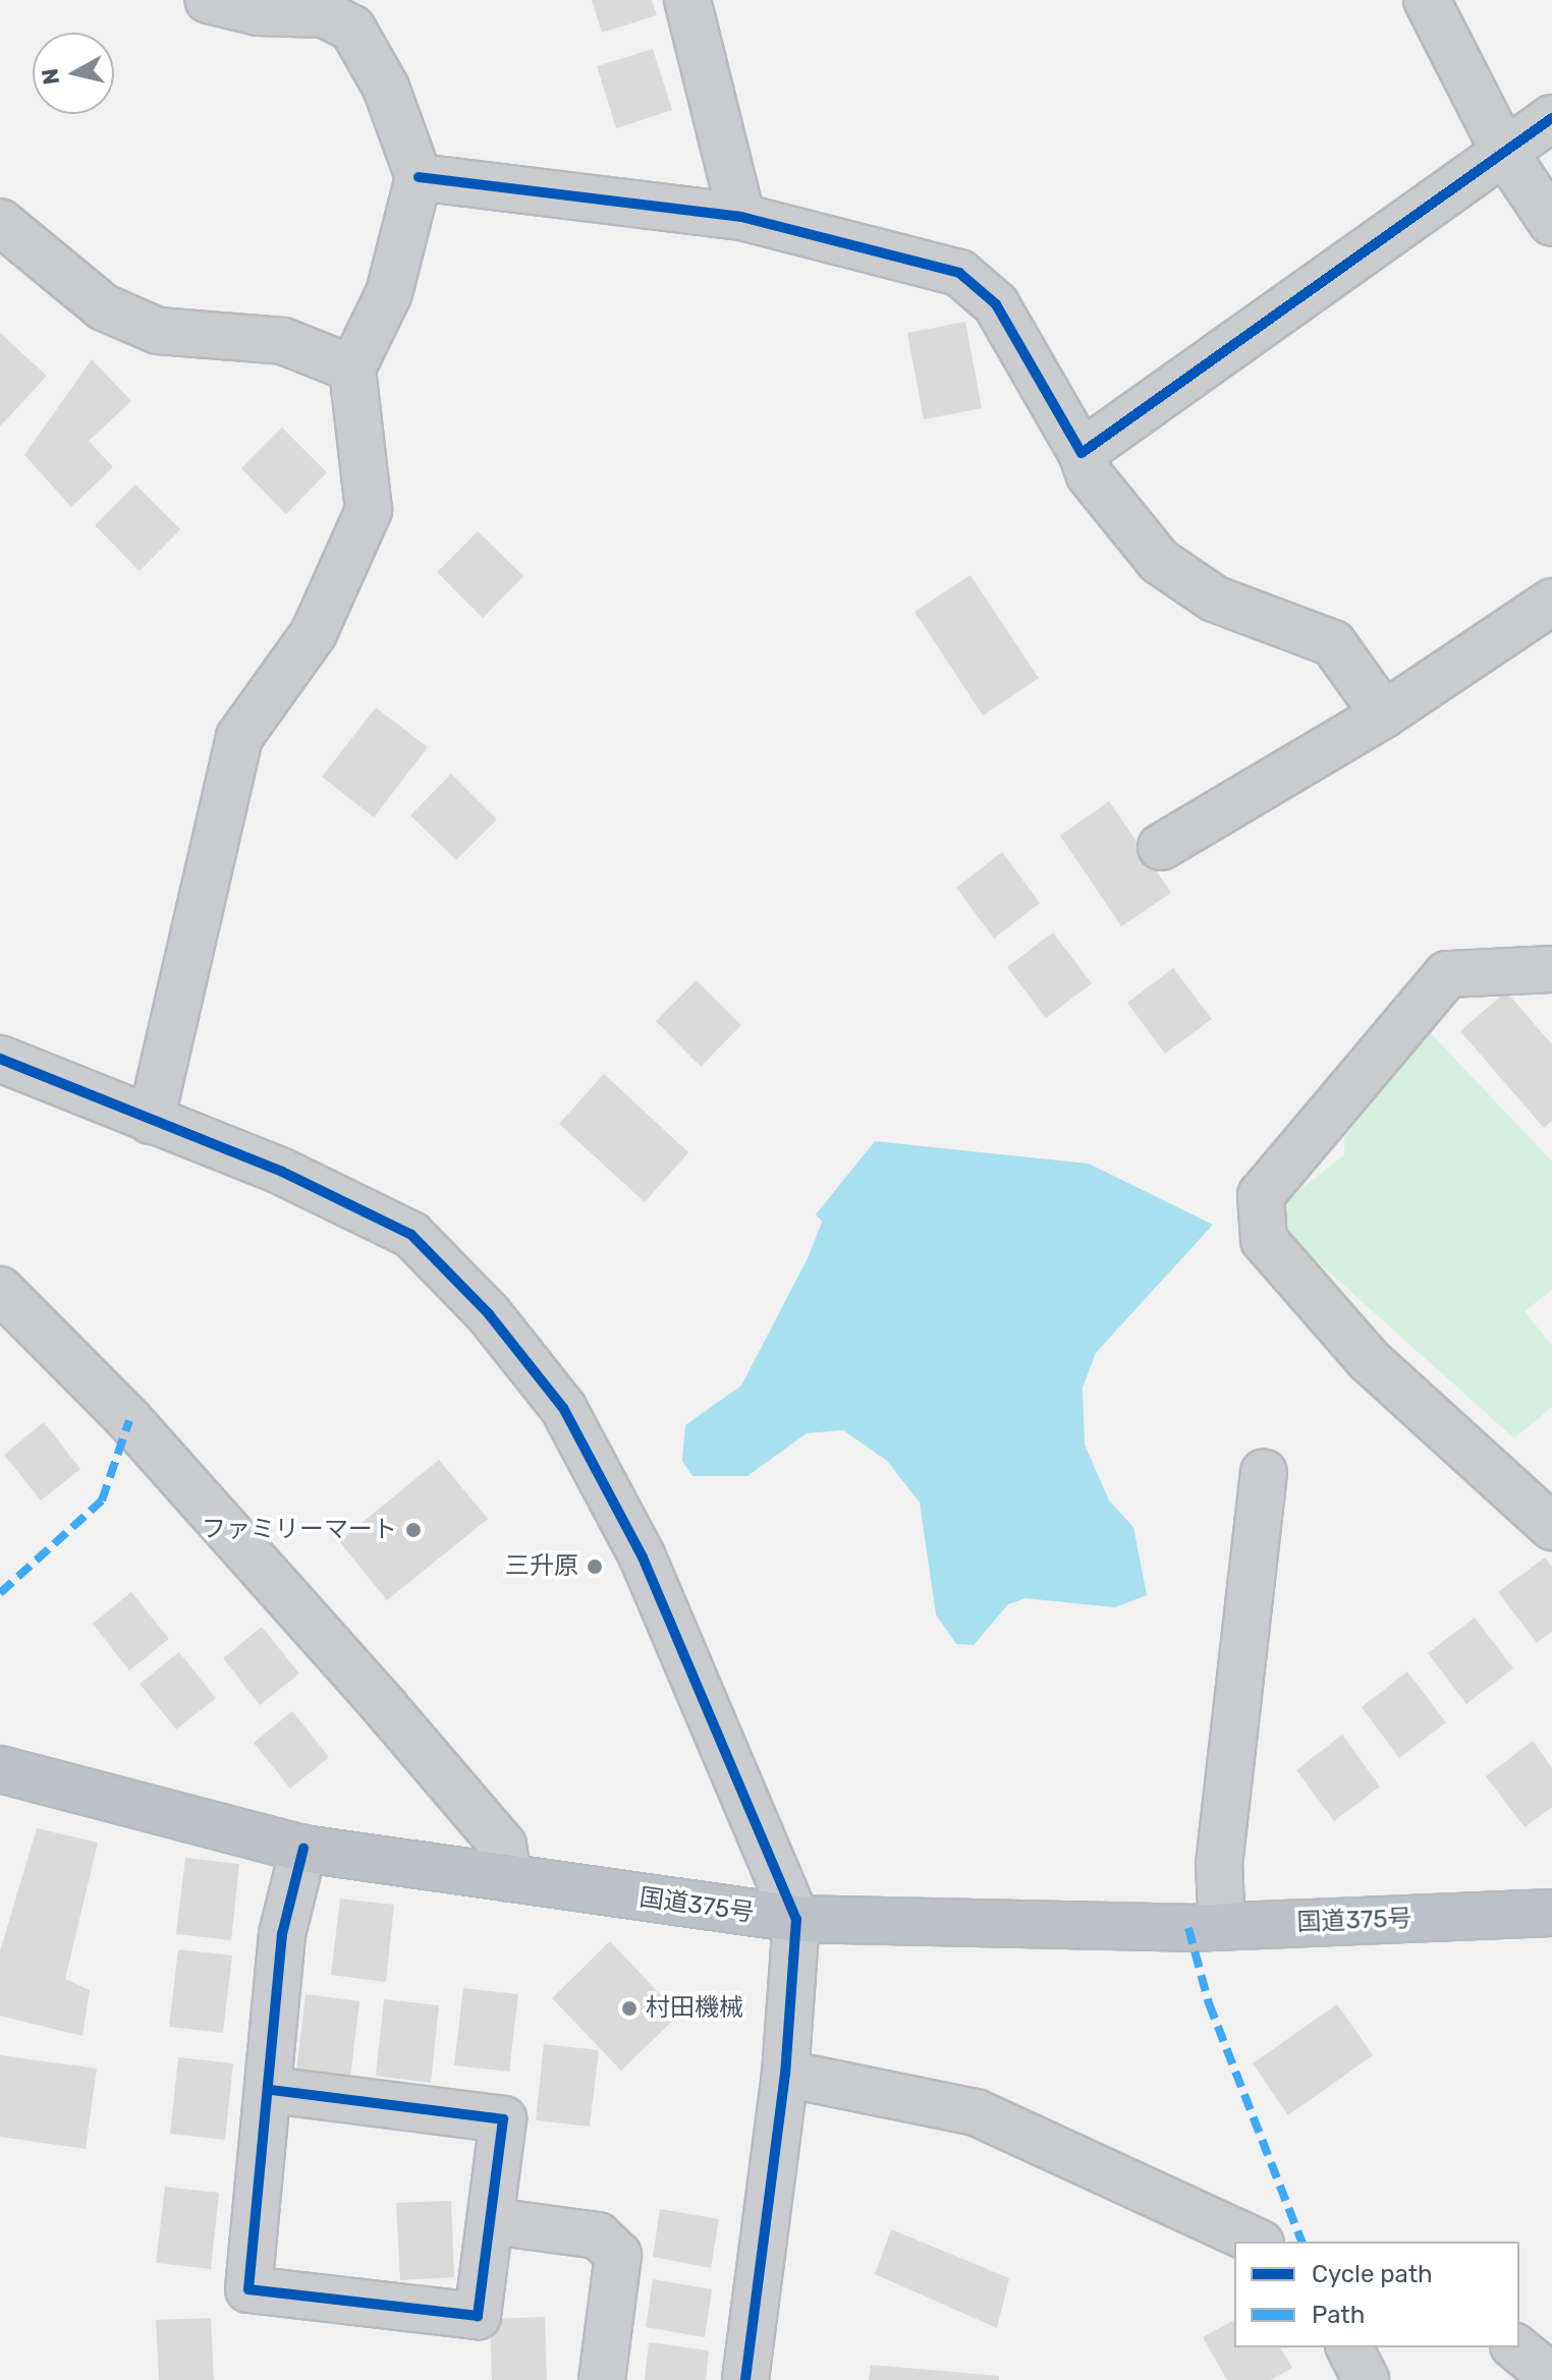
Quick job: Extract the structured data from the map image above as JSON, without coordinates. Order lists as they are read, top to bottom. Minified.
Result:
{"streets":{"highway":["国道375号"]},"places":["ファミリーマート","三升原","村田機械"],"legend":["Cycle path","Path"],"north":"left"}
